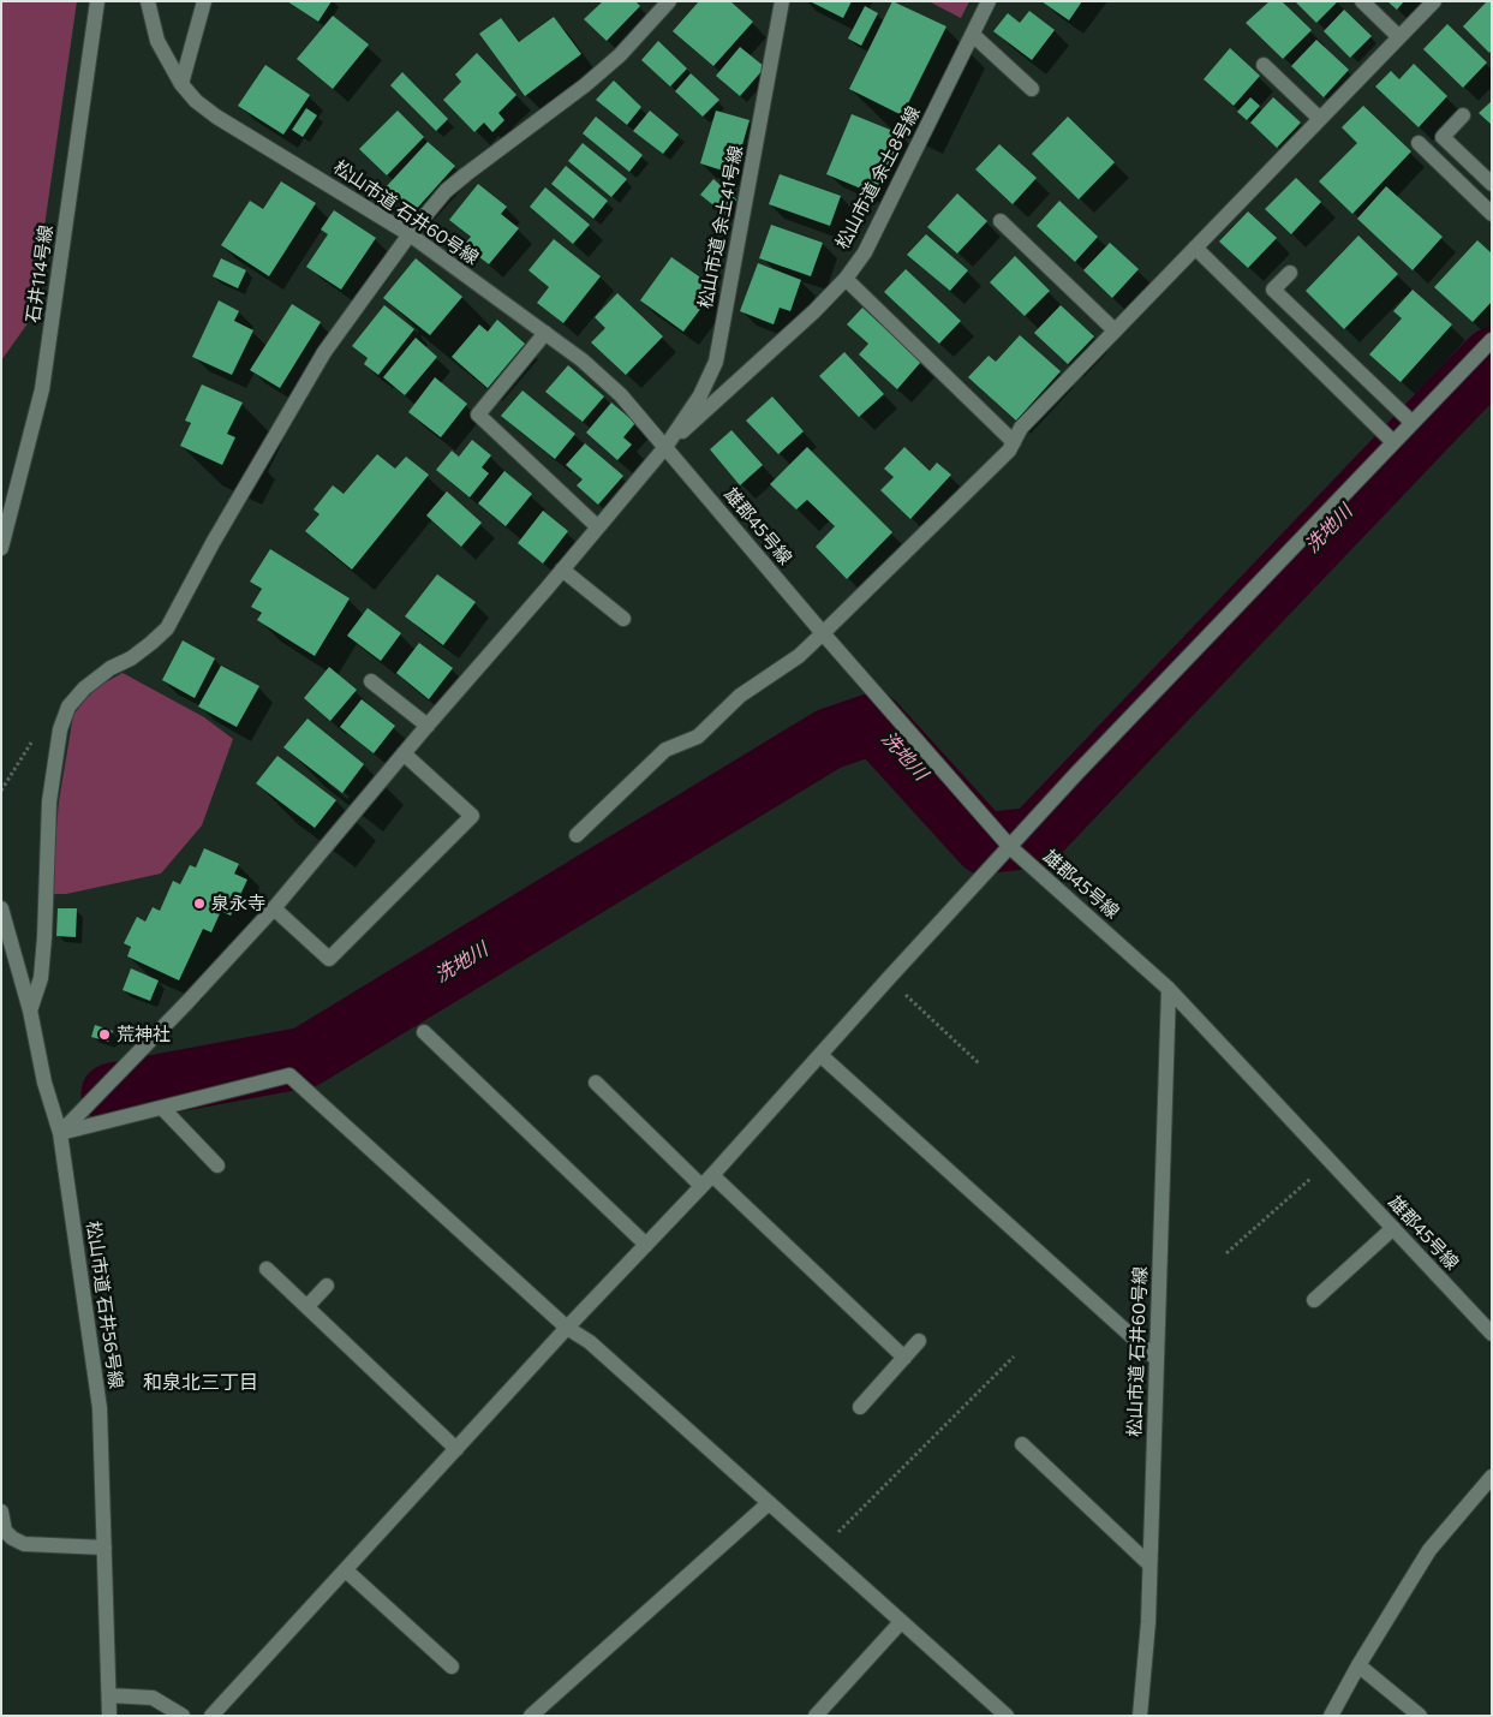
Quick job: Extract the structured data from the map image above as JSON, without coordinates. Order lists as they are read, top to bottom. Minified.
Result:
{"streets":{"street":["松山市道 余土8号線","松山市道 石井60号線","松山市道 余土41号線","石井114号線","雄郡45号線","松山市道 石井56号線"]},"crossings":[["松山市道 余土8号線","松山市道 石井60号線"],["松山市道 余土8号線","松山市道 余土41号線"],["松山市道 余土8号線","雄郡45号線"],["松山市道 石井60号線","松山市道 余土41号線"],["松山市道 石井60号線","雄郡45号線"],["松山市道 余土41号線","雄郡45号線"]],"districts":["和泉北三丁目"],"water":["洗地川"],"places":["泉永寺","荒神社"]}
